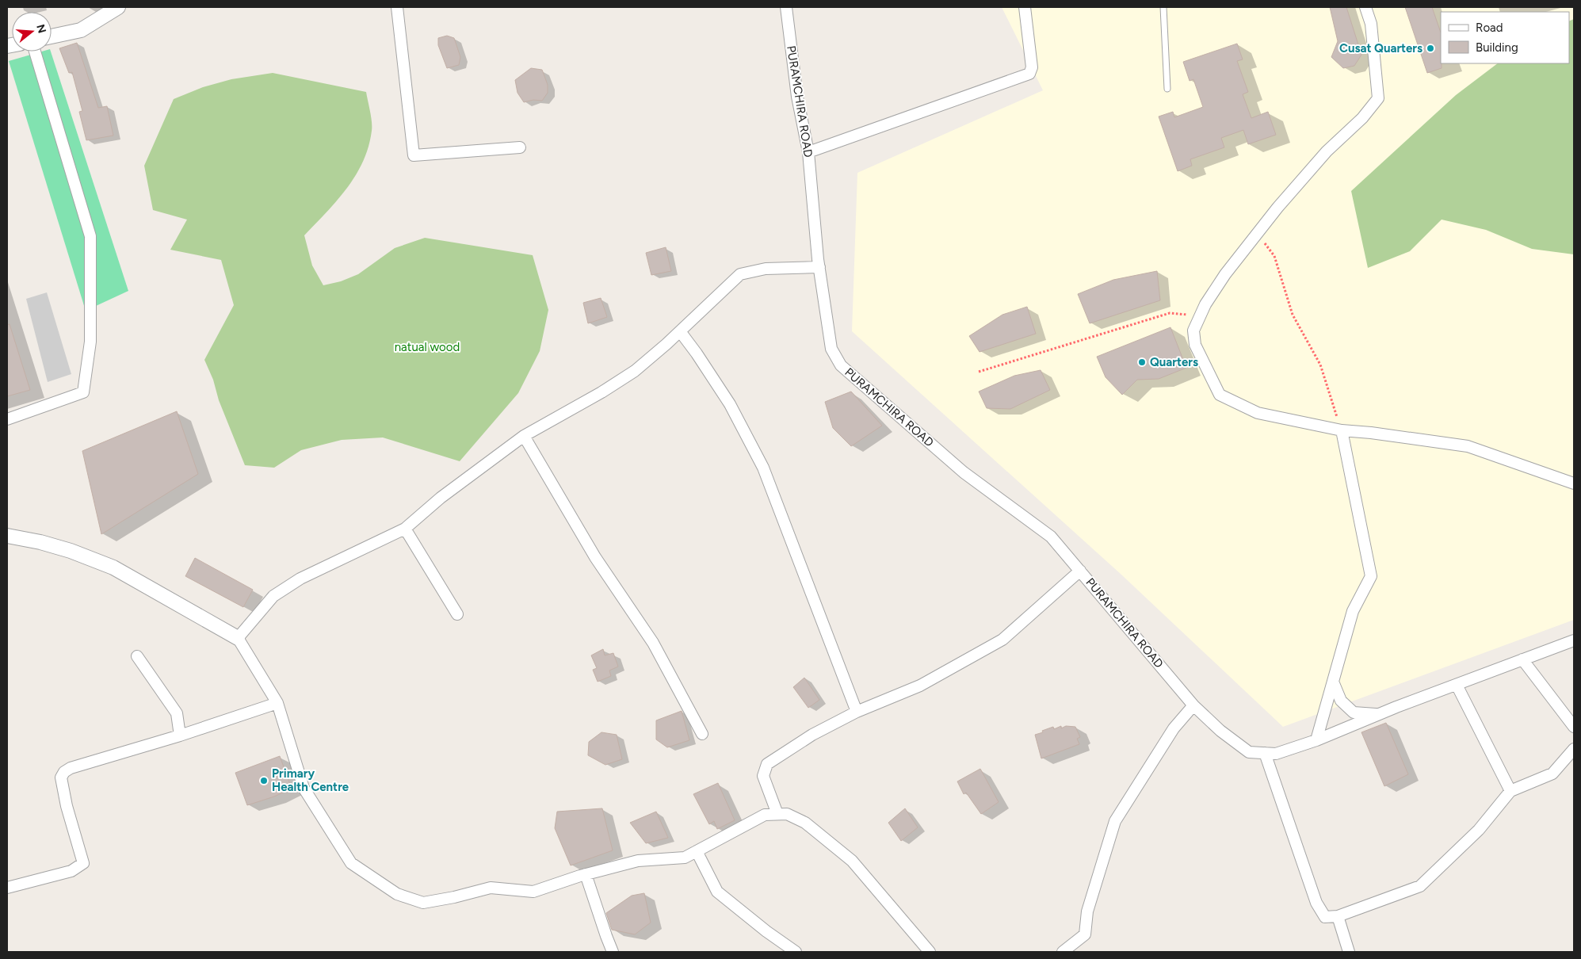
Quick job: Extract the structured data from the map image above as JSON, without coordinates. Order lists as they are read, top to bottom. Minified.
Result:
{"streets":{"street":["PURAMCHIRA ROAD"]},"parks":["natual wood"],"places":["Cusat Quarters","Quarters","Primary Health Centre"],"legend":["Road","Building"],"north":"right"}
